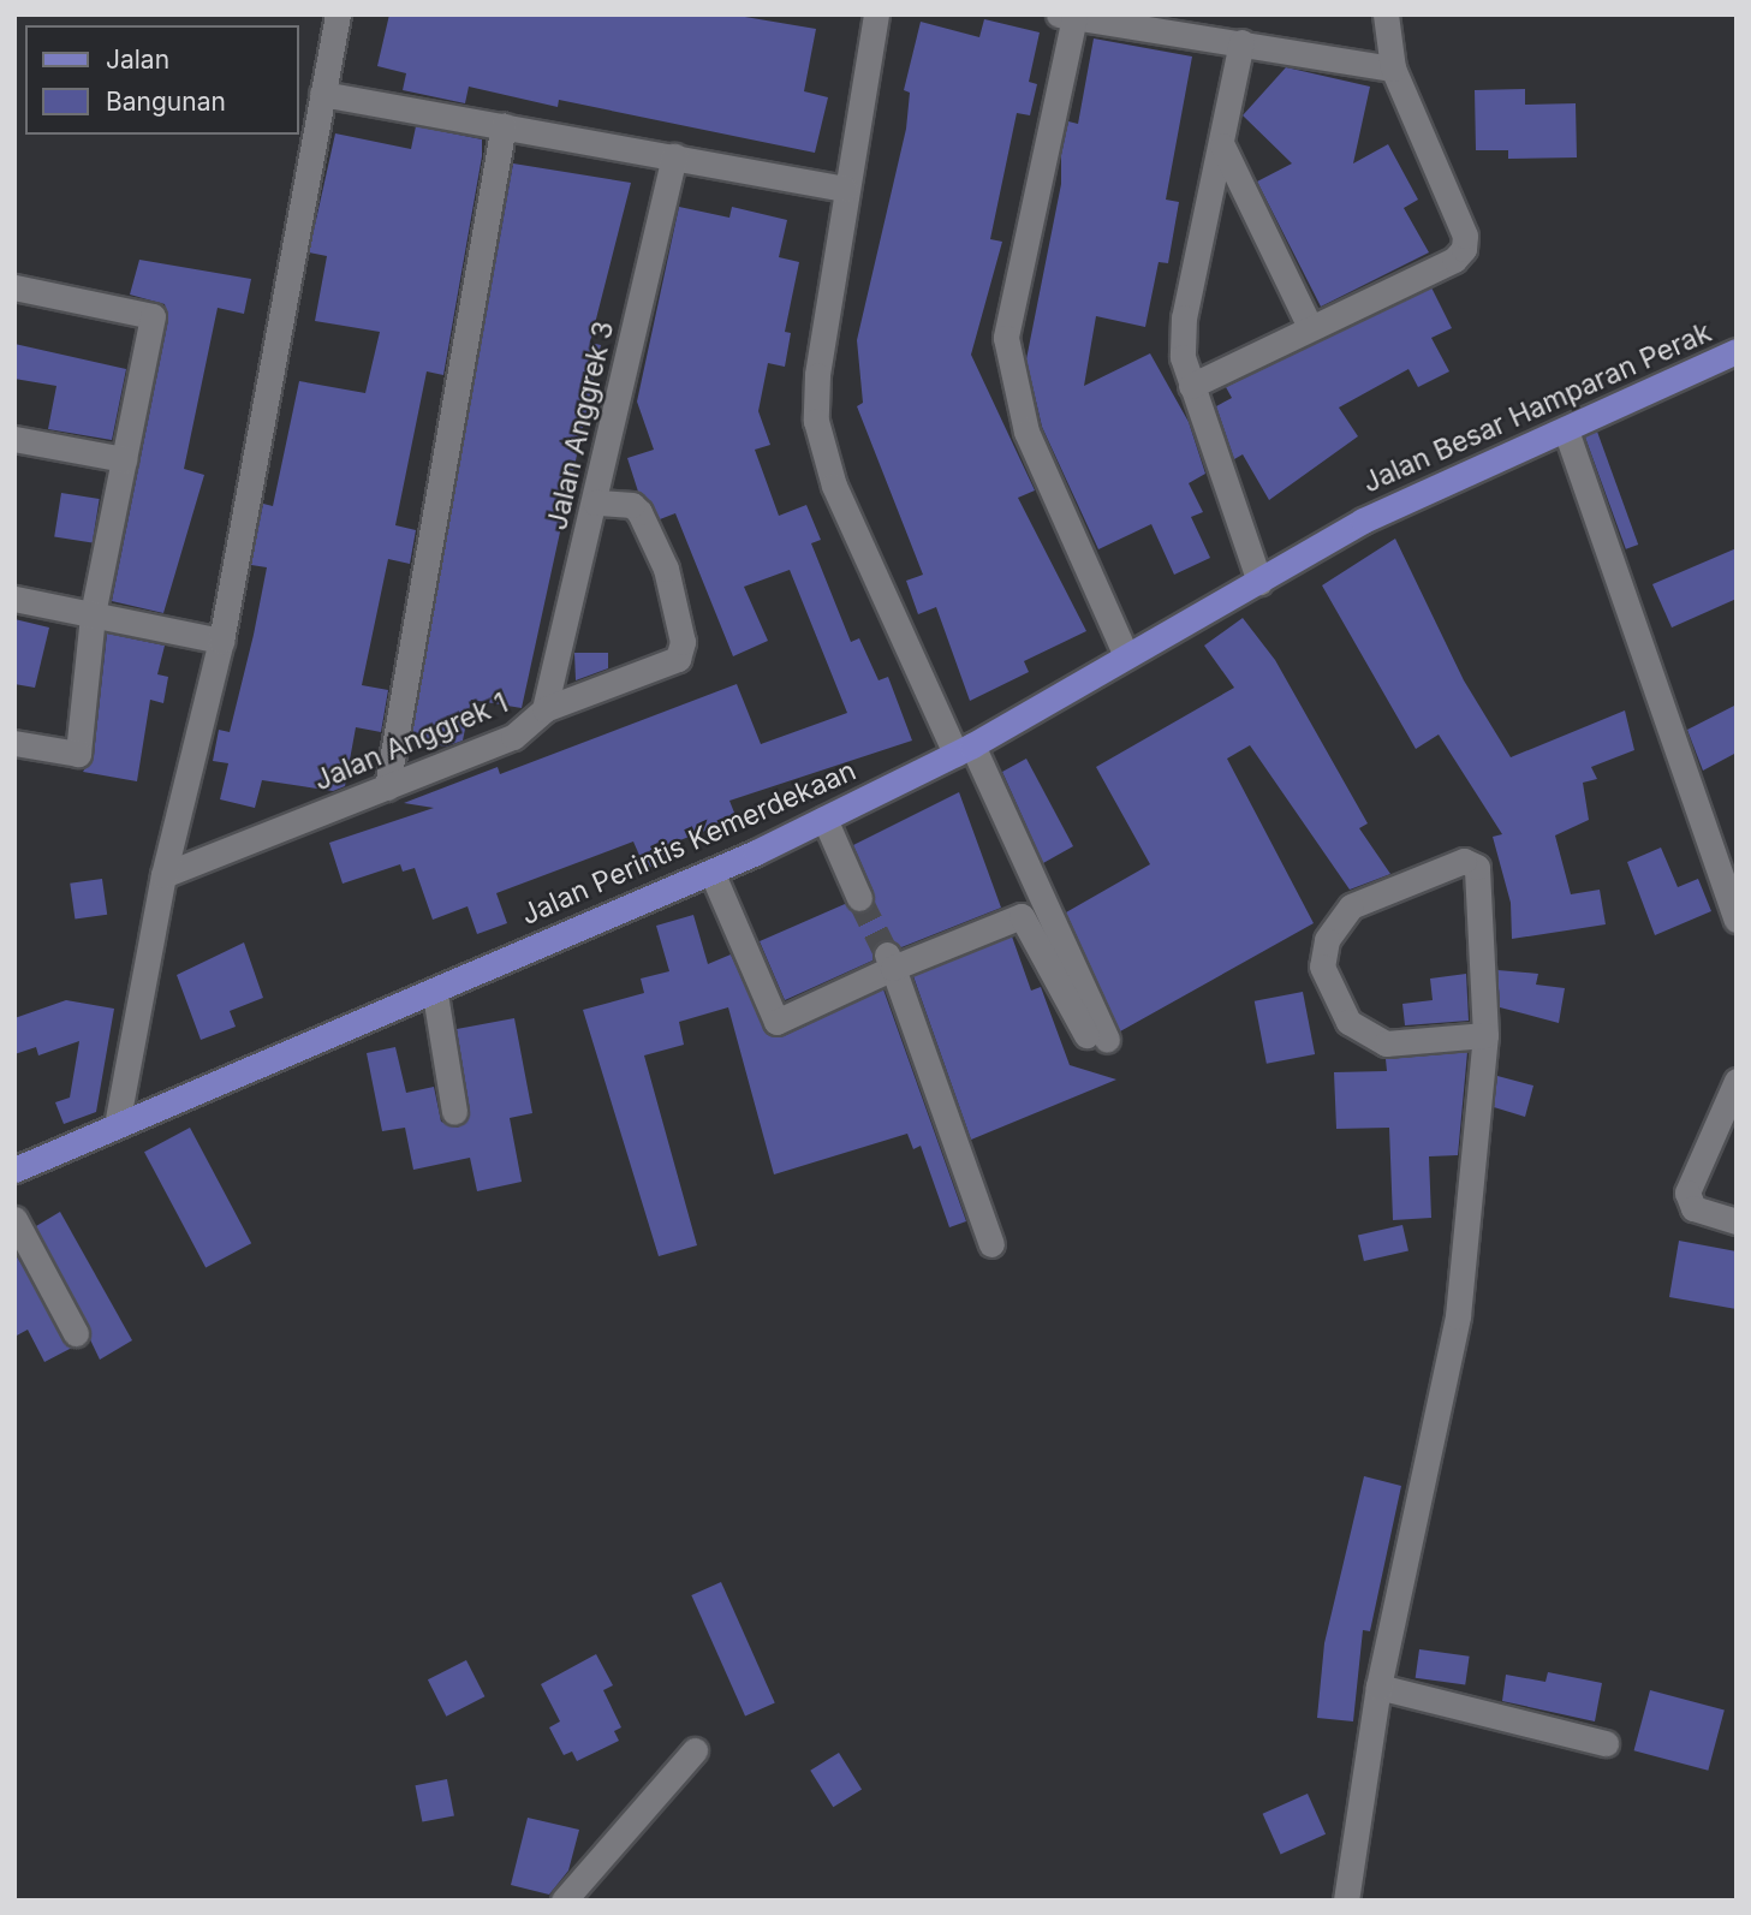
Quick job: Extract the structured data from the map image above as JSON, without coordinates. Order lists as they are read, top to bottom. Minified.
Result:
{"streets":{"main road":["Jalan Besar Hamparan Perak","Jalan Perintis Kemerdekaan"],"street":["Jalan Anggrek 3","Jalan Anggrek 1"]},"crossings":[["Jalan Besar Hamparan Perak","Jalan Perintis Kemerdekaan"],["Jalan Anggrek 3","Jalan Anggrek 1"]],"legend":["Jalan","Bangunan"]}
